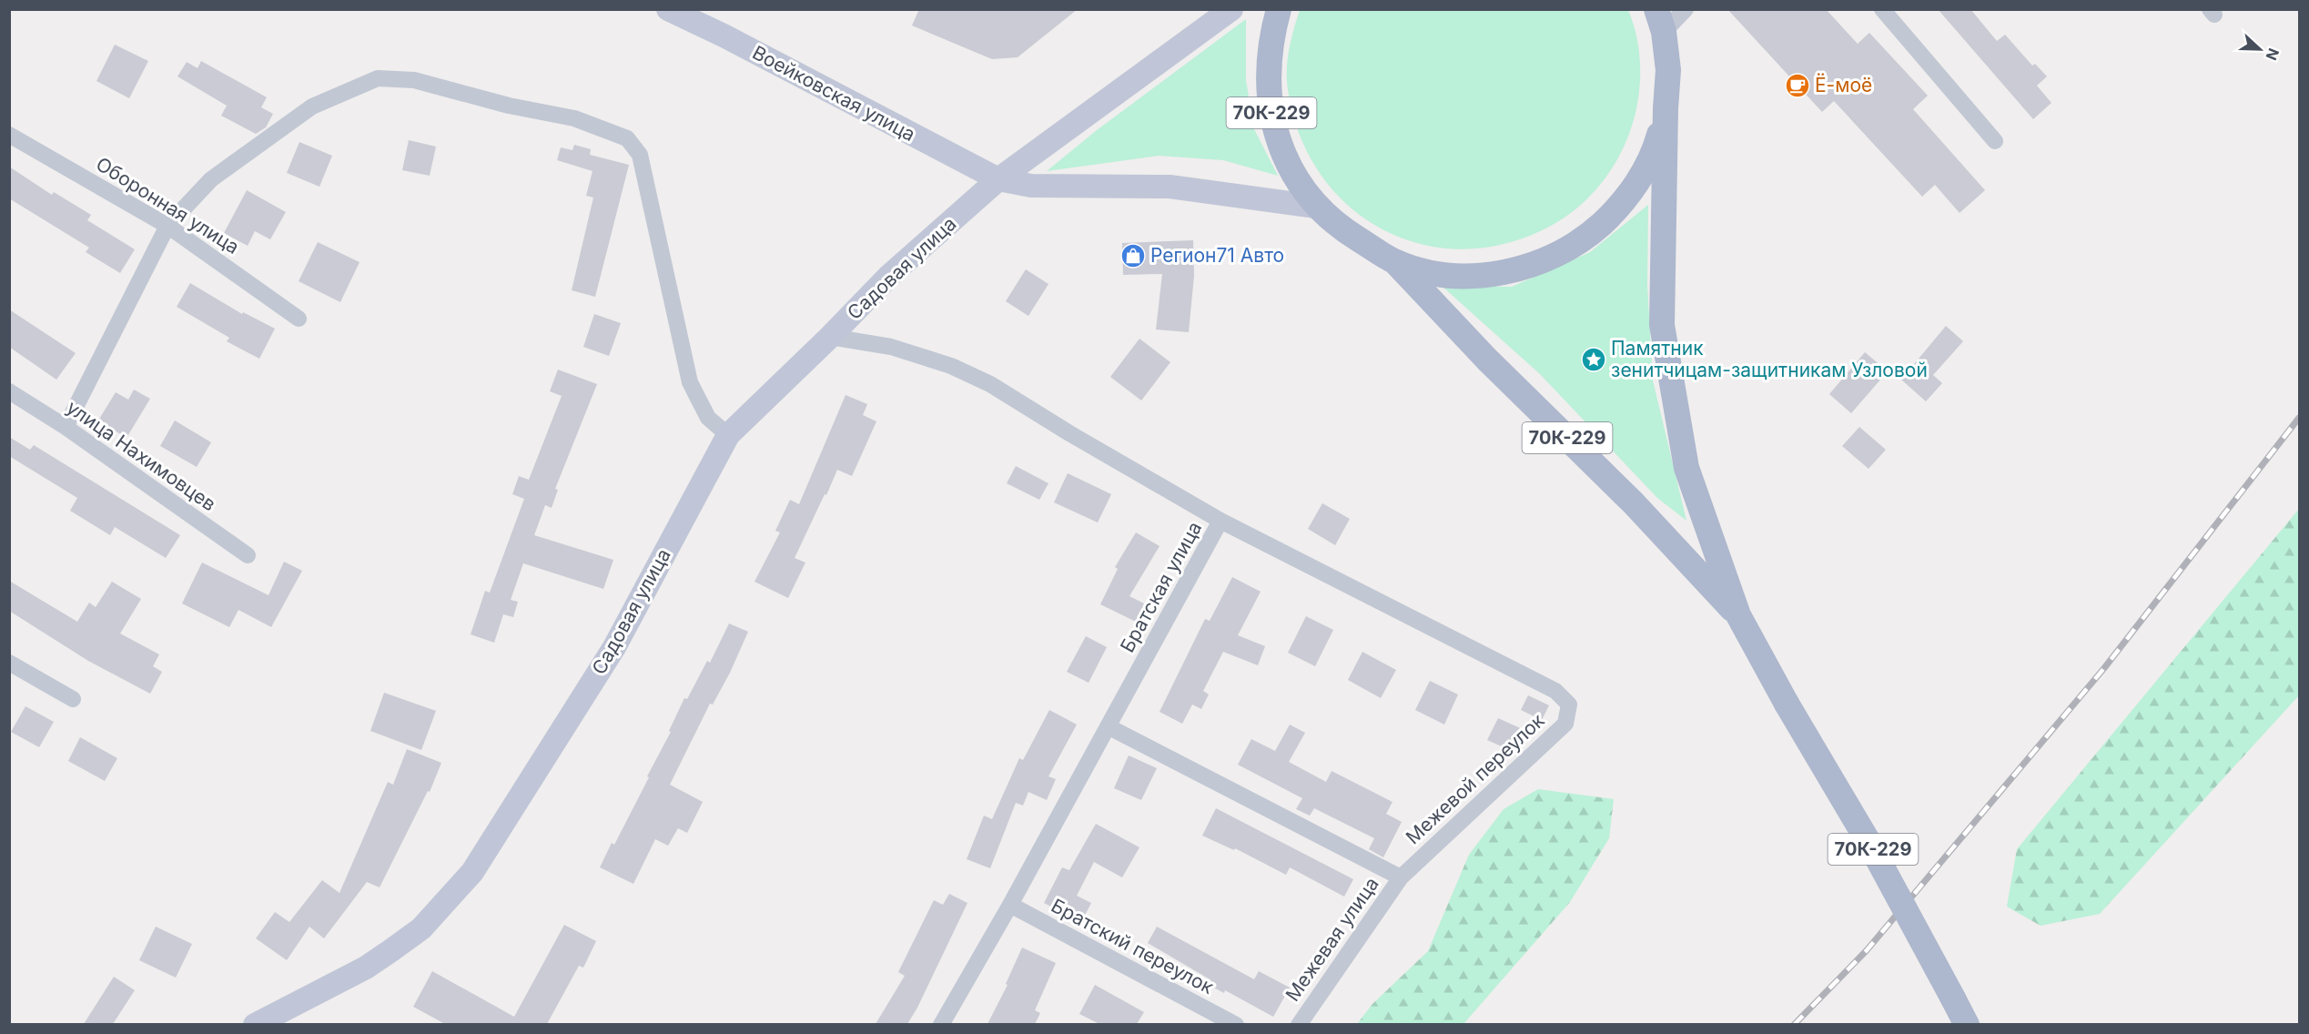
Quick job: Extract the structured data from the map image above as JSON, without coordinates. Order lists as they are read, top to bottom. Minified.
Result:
{"streets":{"main road":["Воейковская улица","70К-229","Садовая улица"],"street":["Оборонная улица","улица Нахимовцев","Братская улица","Межевой переулок","Межевая улица","Братский переулок"]},"crossings":[["Воейковская улица","Садовая улица"],["Садовая улица","Братская улица"],["Братская улица","Межевой переулок"],["Братская улица","Братский переулок"],["Межевой переулок","Межевая улица"]],"places":{"cafe":["Ё-моё"],"shop":["Регион71 Авто"],"place":["Памятник зенитчицам-защитникам Узловой"]},"north":"right"}
